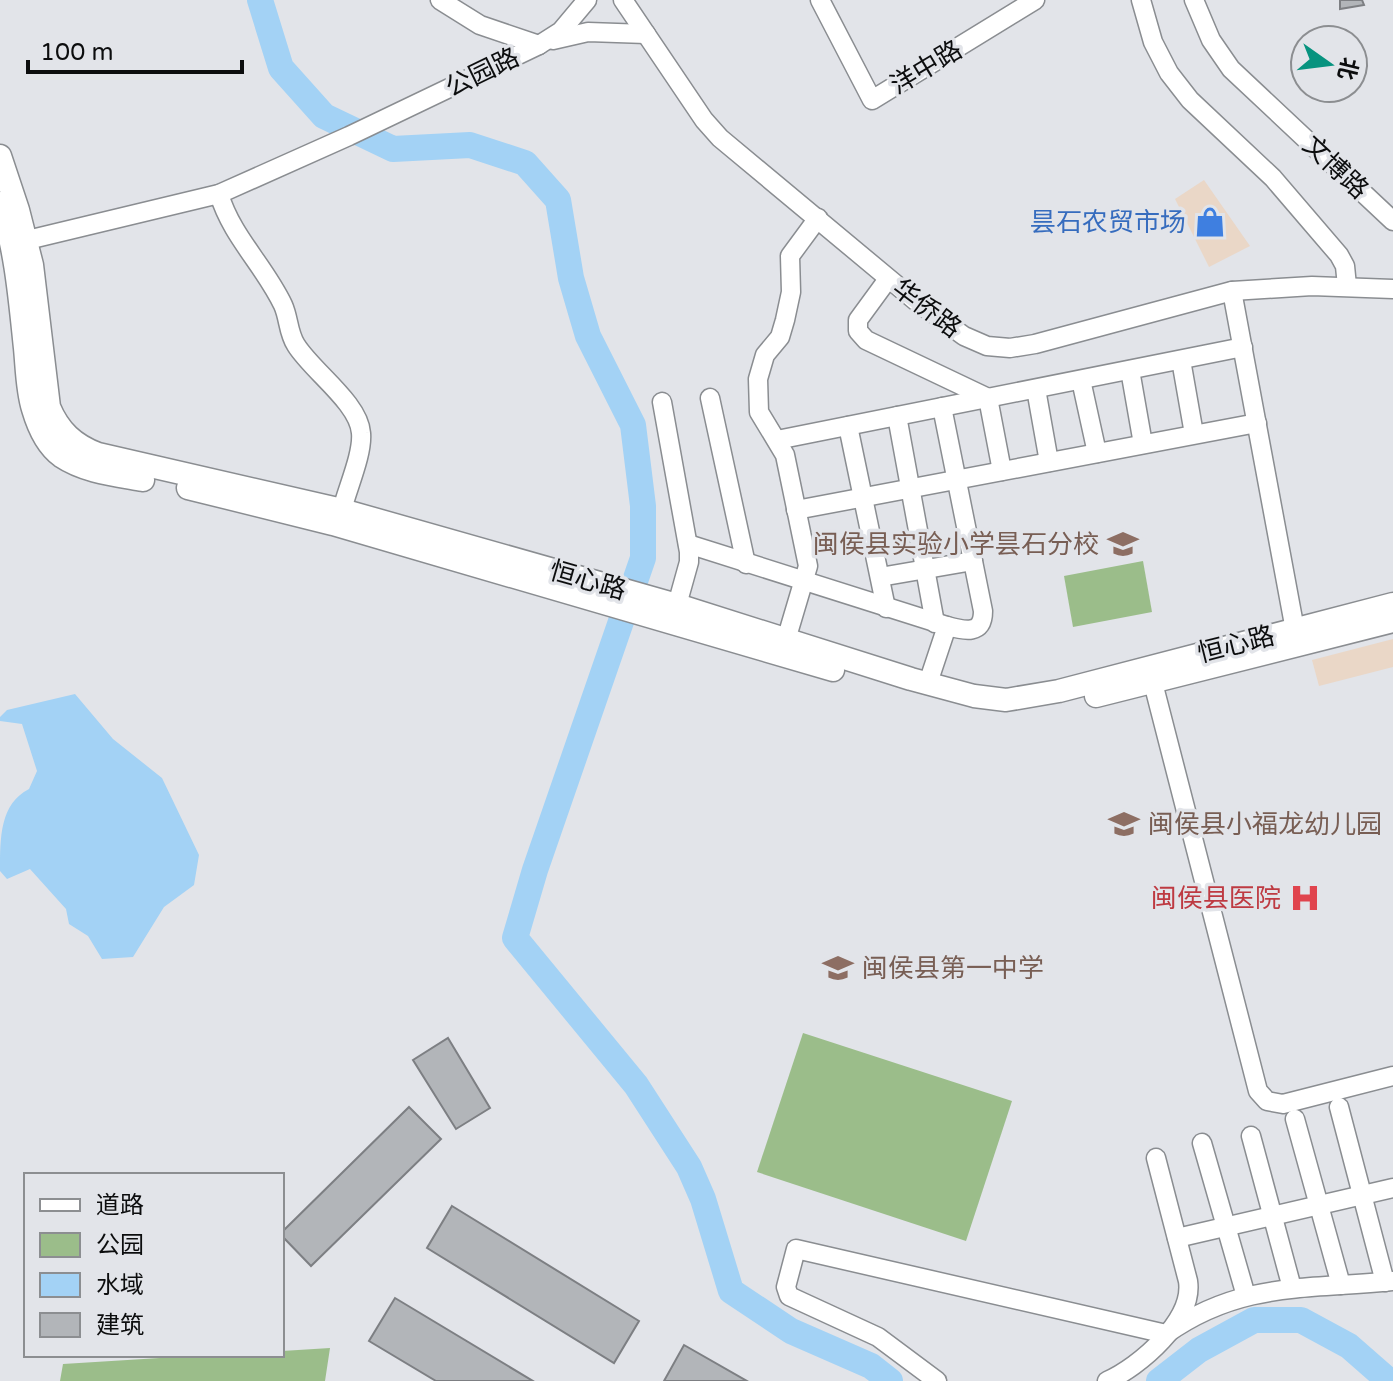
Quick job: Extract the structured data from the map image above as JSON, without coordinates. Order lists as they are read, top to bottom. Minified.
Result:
{"streets":{"main road":["恒心路"],"street":["洋中路","公园路","文博路","华侨路"]},"crossings":[["公园路","恒心路"]],"places":{"shop":["昙石农贸市场"],"school or university":["闽侯县实验小学昙石分校","闽侯县小福龙幼儿园","闽侯县第一中学"],"hospital":["闽侯县医院"]},"legend":["道路","公园","水域","建筑"],"scale_bar":"100 m","north":"right"}
